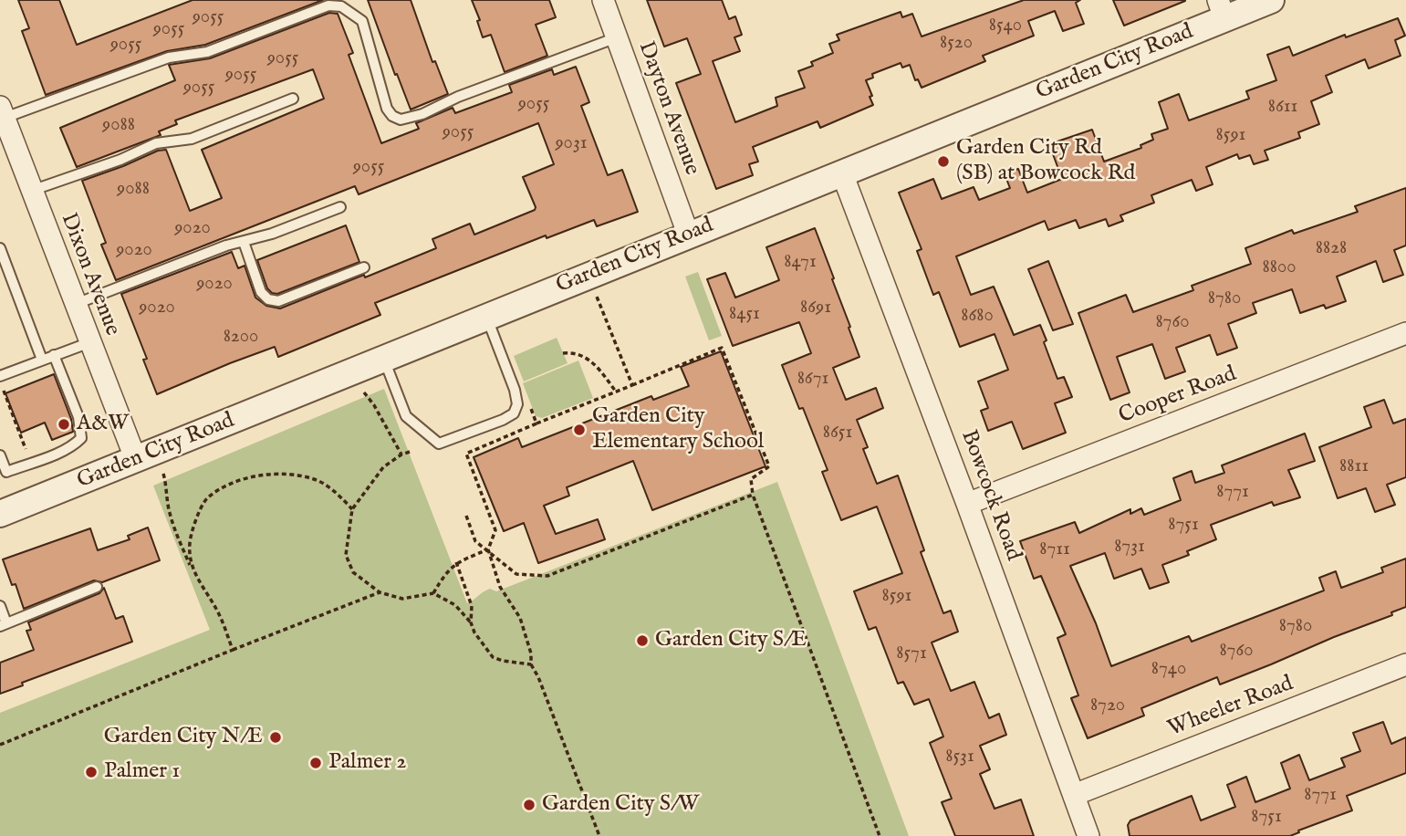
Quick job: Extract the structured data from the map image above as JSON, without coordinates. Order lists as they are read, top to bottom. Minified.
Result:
{"streets":{"street":["Garden City Road","Dayton Avenue","Dixon Avenue","Cooper Road","Bowcock Road","Wheeler Road"]},"crossings":[["Garden City Road","Dayton Avenue"],["Garden City Road","Dixon Avenue"],["Garden City Road","Bowcock Road"],["Cooper Road","Bowcock Road"],["Bowcock Road","Wheeler Road"]],"places":["Garden City Rd (SB) at Bowcock Rd","A&W","Garden City Elementary School","Garden City S/E","Garden City N/E","Palmer 2","Palmer 1","Garden City S/W"],"house_numbers":["9055","8540","9055","8520","9055","9055","9055","9055","9055","8611","9088","9055","8591","9031","9055","9088","9020","8828","9020","8471","8800","9020","8780","9020","8691","8451","8680","8760","8200","8671","8651","8811","8771","8751","8731","8711","8591","8780","8760","8571","8740","8720","8531","8771","8751"]}
